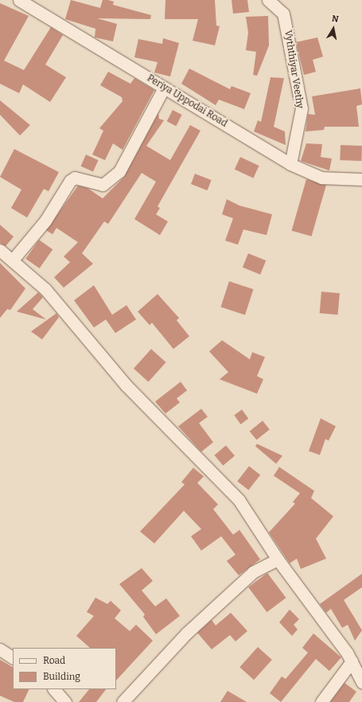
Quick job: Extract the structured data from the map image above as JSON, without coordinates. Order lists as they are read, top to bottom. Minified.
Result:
{"streets":{"street":["Vyththiyar Veethy","Periya Uppodai Road"]},"crossings":[["Vyththiyar Veethy","Periya Uppodai Road"]],"legend":["Road","Building"],"north":"top"}
